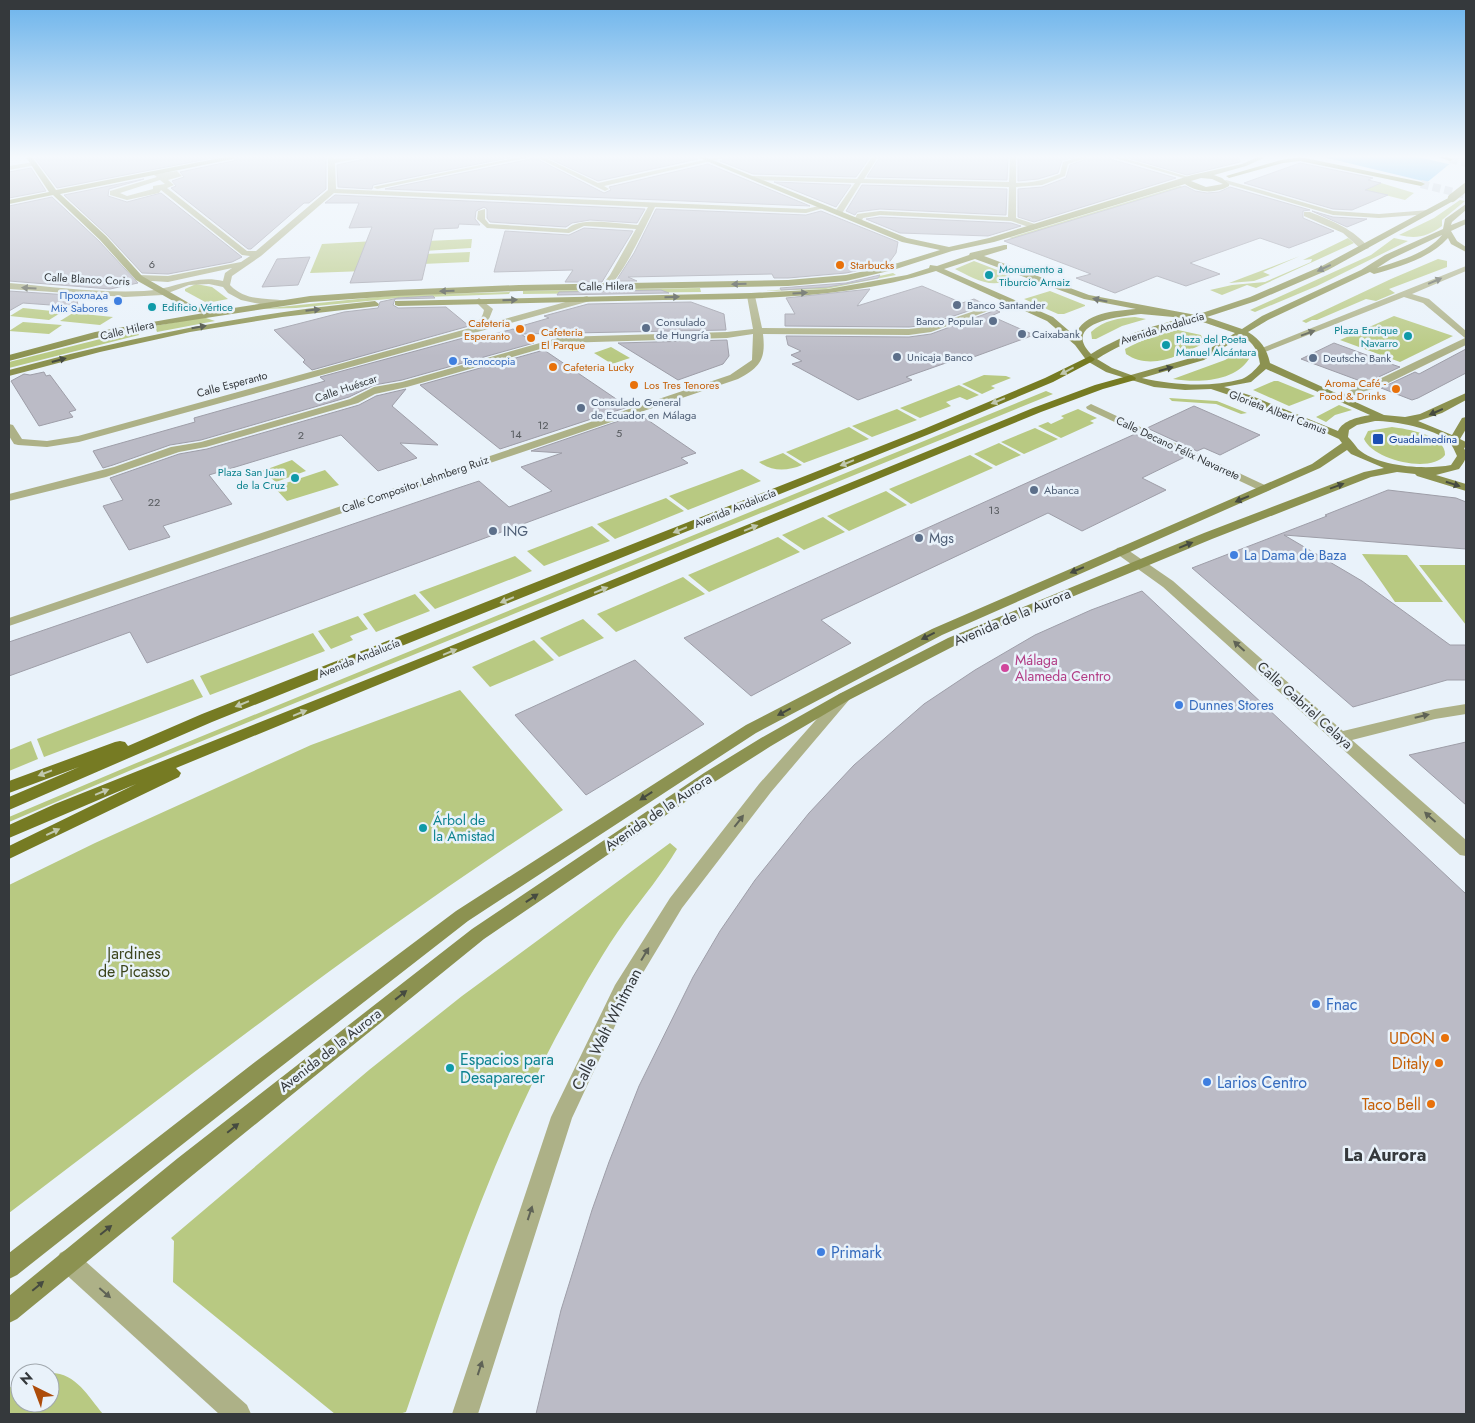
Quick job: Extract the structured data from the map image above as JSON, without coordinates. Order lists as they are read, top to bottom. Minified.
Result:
{"streets":{"main road":["Calle Hilera","Avenida Andalucía","Glorieta Albert Camus","Avenida de la Aurora"],"street":["Calle Blanco Coris","Calle Esperanto","Calle Huéscar","Calle Decano Félix Navarrete","Calle Compositor Lehmberg Ruiz","Calle Gabriel Celaya","Calle Walt Whitman"]},"crossings":[["Calle Hilera","Calle Esperanto"],["Calle Hilera","Calle Compositor Lehmberg Ruiz"],["Calle Huéscar","Calle Compositor Lehmberg Ruiz"],["Glorieta Albert Camus","Avenida de la Aurora"],["Calle Decano Félix Navarrete","Avenida de la Aurora"],["Avenida de la Aurora","Calle Gabriel Celaya"],["Avenida de la Aurora","Calle Walt Whitman"]],"one_way":["Calle Blanco Coris","Calle Gabriel Celaya","Calle Walt Whitman"],"districts":["La Aurora"],"parks":["Jardines de Picasso"],"places":{"other":["Starbucks","Monumento a Tiburcio Arnaiz","Прохлада Mix Sabores","Banco Santander","Edificio Vértice","Banco Popular","Consulado de Hungría","Cafeteria Esperanto","Caixabank","Plaza Enrique Navarro","Cafeteria El Parque","Plaza del Poeta Manuel Alcántara","Unicaja Banco","Deutsche Bank","Tecnocopia","Cafeteria Lucky","Los Tres Tenores","Aroma Café - Food & Drinks","Consulado General de Ecuador en Málaga","Plaza San Juan de la Cruz","Abanca","ING","Mgs","La Dama de Baza","Málaga Alameda Centro","Dunnes Stores","Árbol de la Amistad","Fnac","UDON","Ditaly","Espacios para Desaparecer","Larios Centro","Taco Bell","Primark"],"transit":["Guadalmedina"]},"house_numbers":["6","12","5","14","2","22","13"],"north":"top left"}
